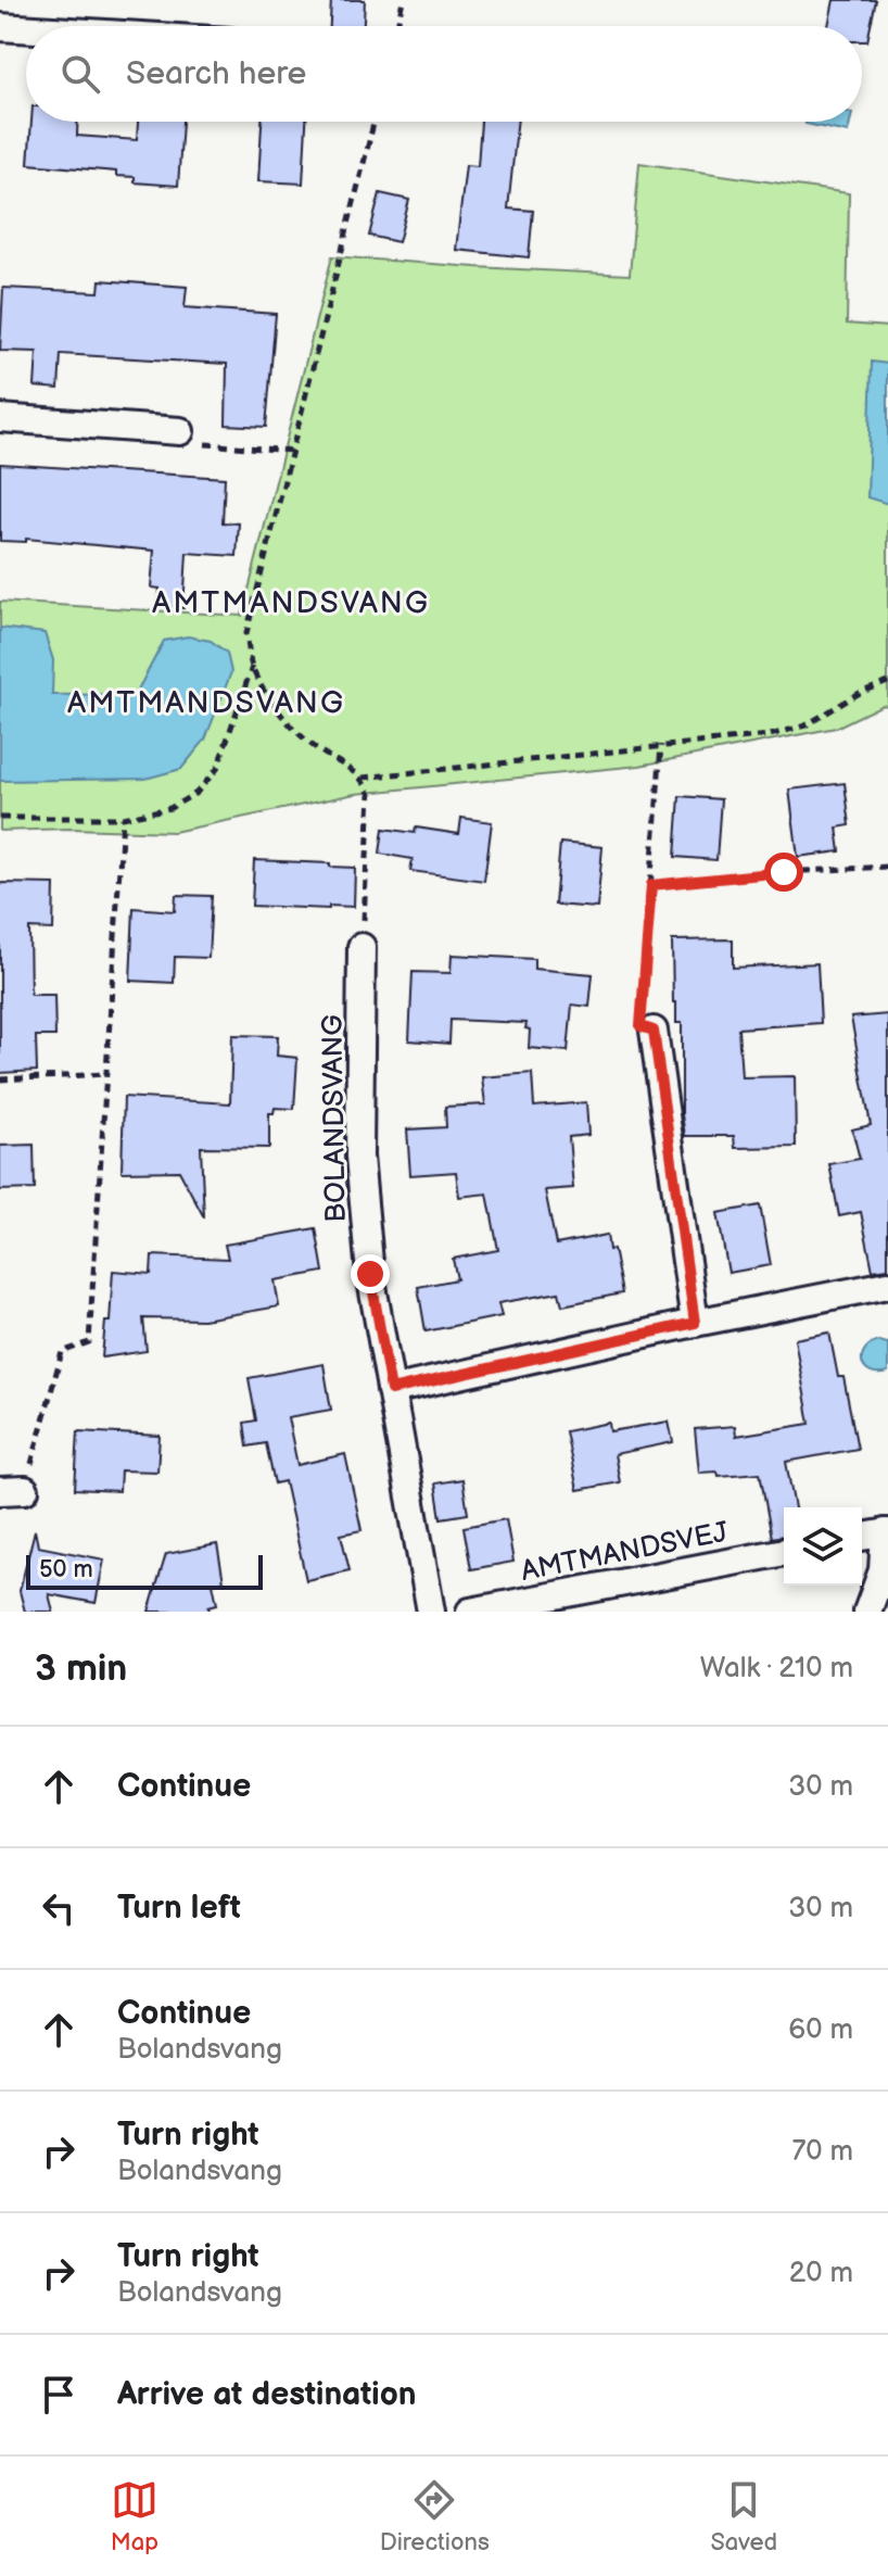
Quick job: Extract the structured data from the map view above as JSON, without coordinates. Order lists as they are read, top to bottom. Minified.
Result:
{"streets":{"street":["BOLANDSVANG","AMTMANDSVEJ"]},"districts":["AMTMANDSVANG","AMTMANDSVANG"],"scale_bar":"50 m","page":{"search":"Search here","scale":"50 m","heading":["3 min","Walk · 210 m"],"list":[["Continue","30 m"],["Turn left","30 m"],["Continue","Bolandsvang","60 m"],["Turn right","Bolandsvang","70 m"],["Turn right","Bolandsvang","20 m"],"Arrive at destination"],"nav":["Map","Directions","Saved"]}}
